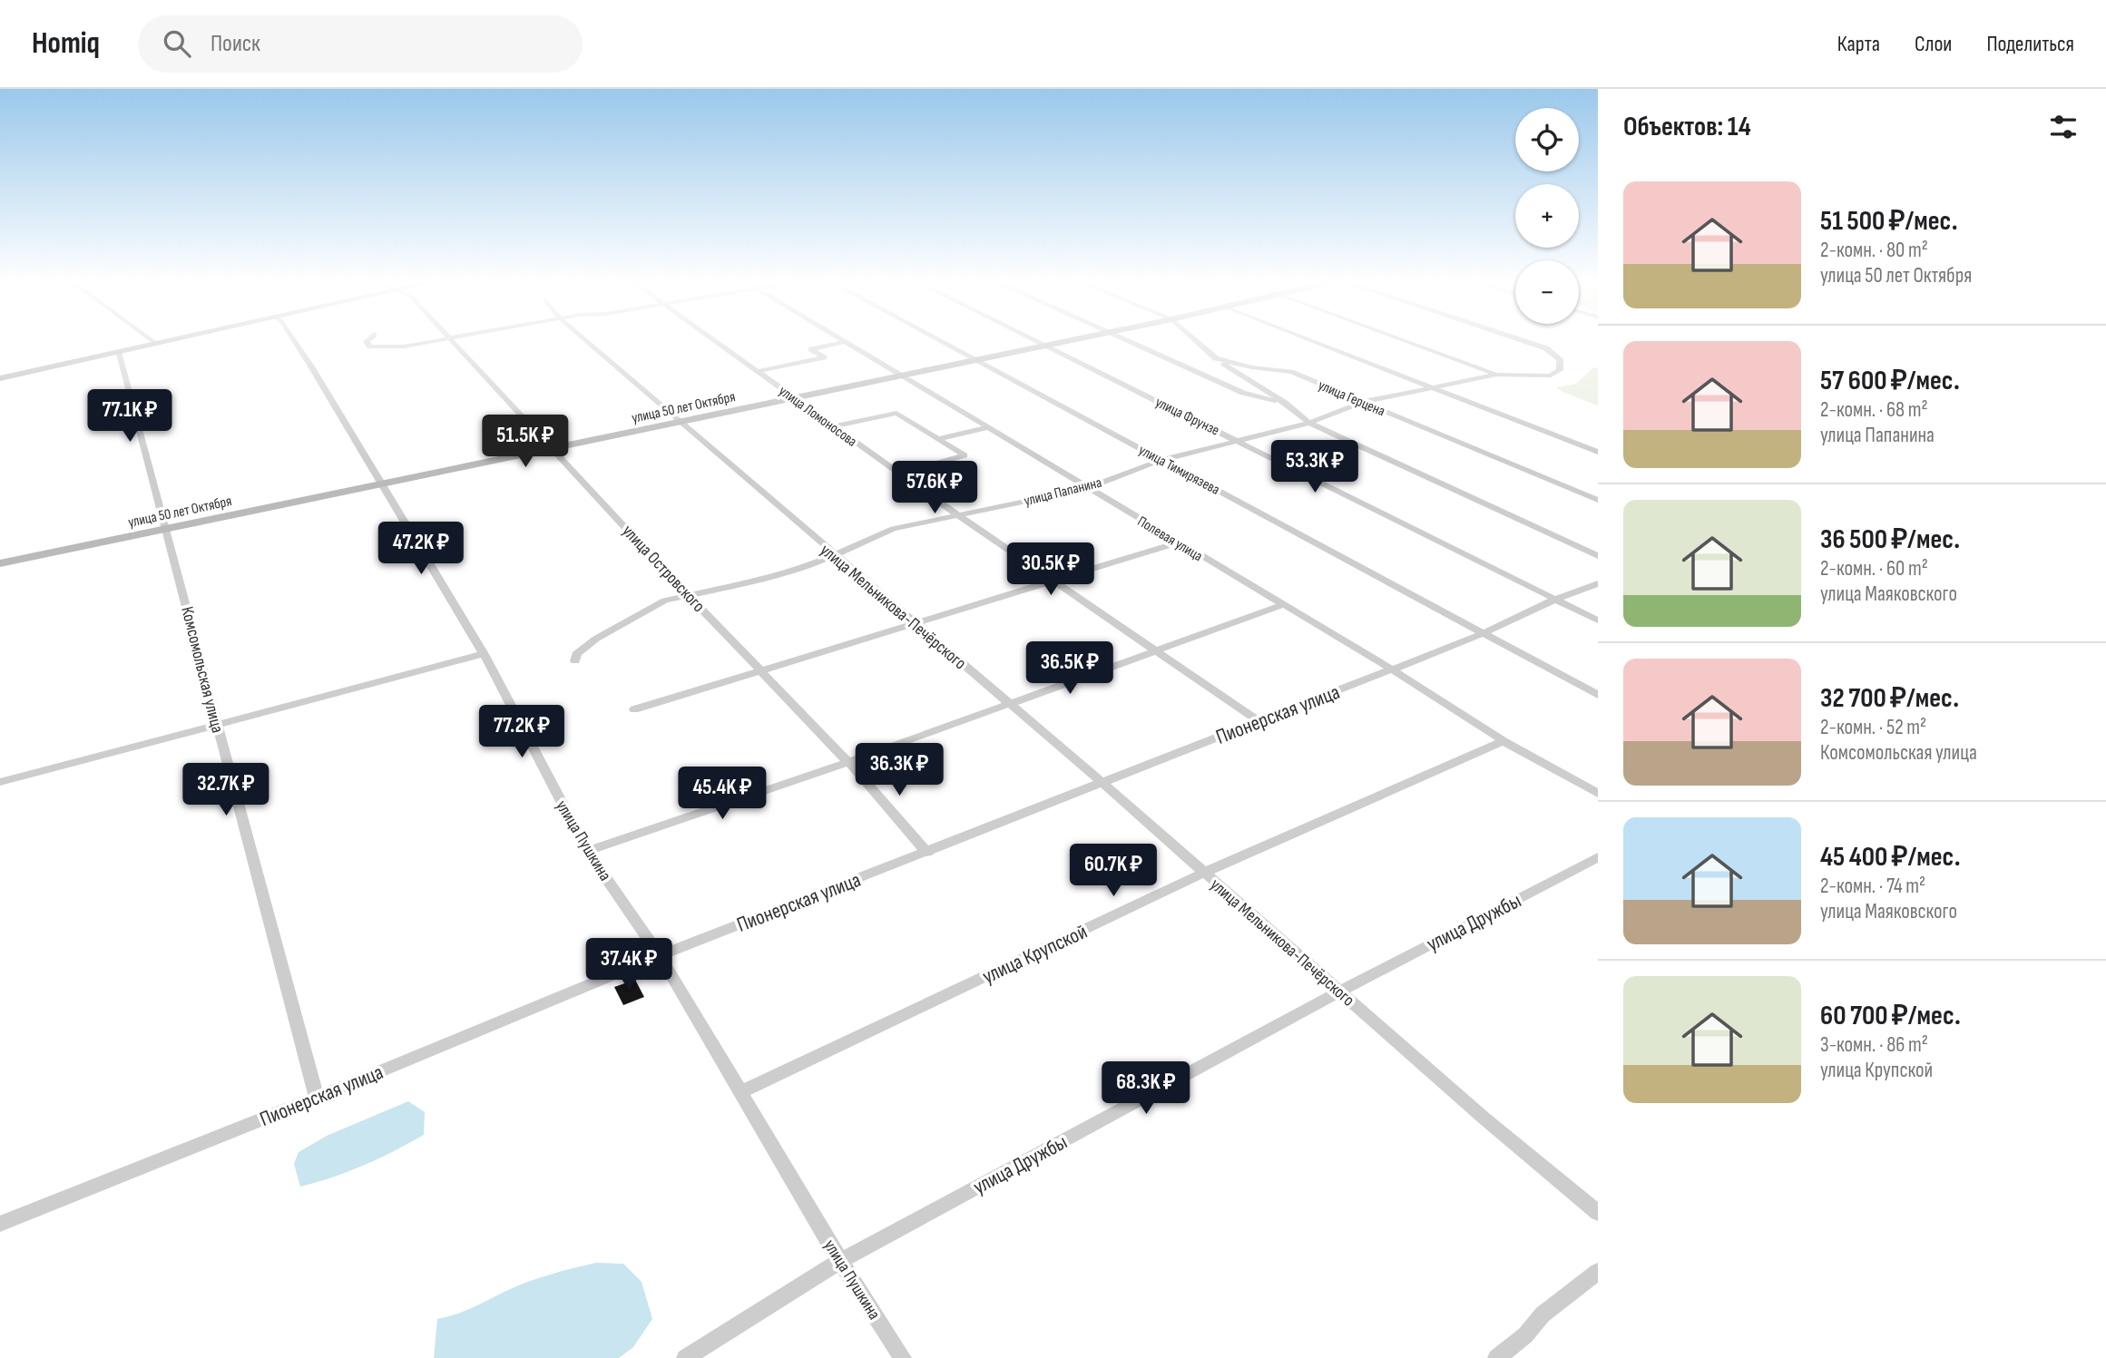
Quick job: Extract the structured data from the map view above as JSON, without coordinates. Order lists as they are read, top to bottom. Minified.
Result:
{"streets":{"street":["улица Герцена","улица 50 лет Октября","улица Ломоносова","улица Фрунзе","улица Тимирязева","улица Папанина","Полевая улица","улица Островского","улица Мельникова-Печёрского","Комсомольская улица","Пионерская улица","улица Пушкина","улица Дружбы","улица Крупской"]},"crossings":[["улица Герцена","улица Папанина"],["улица 50 лет Октября","улица Ломоносова"],["улица 50 лет Октября","улица Фрунзе"],["улица 50 лет Октября","улица Тимирязева"],["улица 50 лет Октября","Полевая улица"],["улица 50 лет Октября","улица Островского"],["улица 50 лет Октября","улица Мельникова-Печёрского"],["улица 50 лет Октября","Комсомольская улица"],["улица 50 лет Октября","улица Пушкина"],["улица Ломоносова","улица Папанина"],["улица Ломоносова","Пионерская улица"],["улица Фрунзе","улица Папанина"],["улица Фрунзе","Пионерская улица"],["улица Тимирязева","улица Папанина"],["улица Тимирязева","Пионерская улица"],["улица Папанина","Полевая улица"],["улица Папанина","улица Островского"],["улица Папанина","улица Мельникова-Печёрского"],["Полевая улица","Пионерская улица"],["Полевая улица","улица Крупской"],["улица Островского","Пионерская улица"],["улица Мельникова-Печёрского","Пионерская улица"],["улица Мельникова-Печёрского","улица Дружбы"],["улица Мельникова-Печёрского","улица Крупской"],["Комсомольская улица","Пионерская улица"],["Пионерская улица","улица Пушкина"],["улица Пушкина","улица Дружбы"],["улица Пушкина","улица Крупской"]],"page":{"header":"Homiq","search":"Поиск","nav":["Карта","Слои","Поделиться"],"heading":"Объектов: 14","map_buttons":["+","−"],"list":[{"name":"51 500 ₽/мес.","note":"2-комн. · 80 m² · улица 50 лет Октября"},{"name":"57 600 ₽/мес.","note":"2-комн. · 68 m² · улица Папанина"},{"name":"36 500 ₽/мес.","note":"2-комн. · 60 m² · улица Маяковского"},{"name":"32 700 ₽/мес.","note":"2-комн. · 52 m² · Комсомольская улица"},{"name":"45 400 ₽/мес.","note":"2-комн. · 74 m² · улица Маяковского"},{"name":"60 700 ₽/мес.","note":"3-комн. · 86 m² · улица Крупской"}],"price":["77.1K ₽","51.5K ₽","53.3K ₽","57.6K ₽","47.2K ₽","30.5K ₽","36.5K ₽","77.2K ₽","36.3K ₽","32.7K ₽","45.4K ₽","60.7K ₽","37.4K ₽","68.3K ₽"]}}
